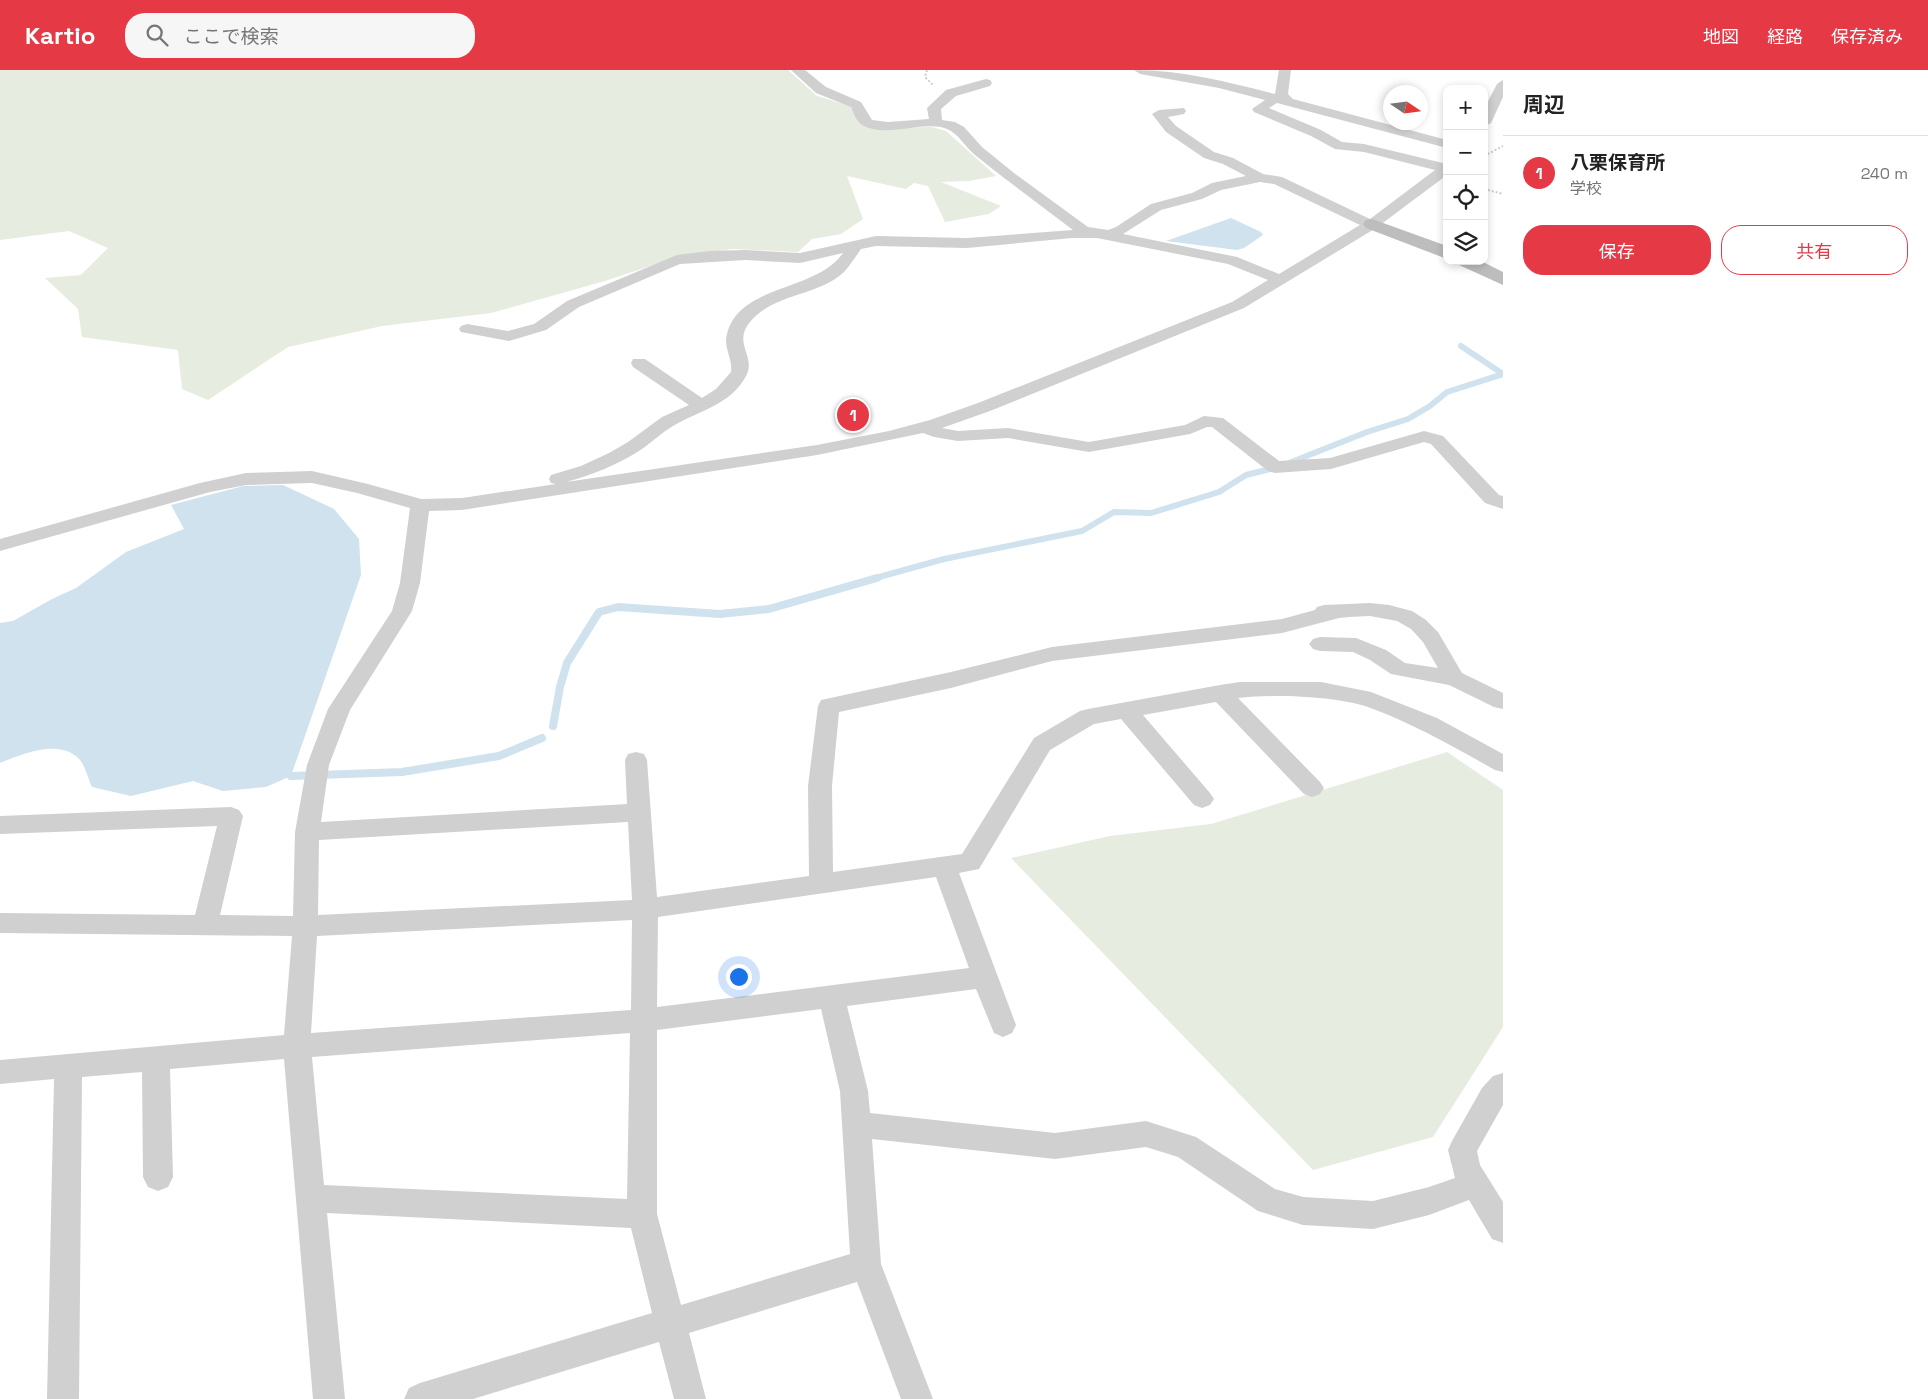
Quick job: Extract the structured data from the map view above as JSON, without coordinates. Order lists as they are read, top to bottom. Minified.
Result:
{"north":"right","page":{"header":"Kartio","search":"ここで検索","nav":["地図","経路","保存済み"],"heading":"周辺","map_buttons":["+","−"],"list":[{"mark":"1","name":"八栗保育所","note":"学校","value":"240 m"}],"buttons":["保存","共有"],"pins":"1"}}
